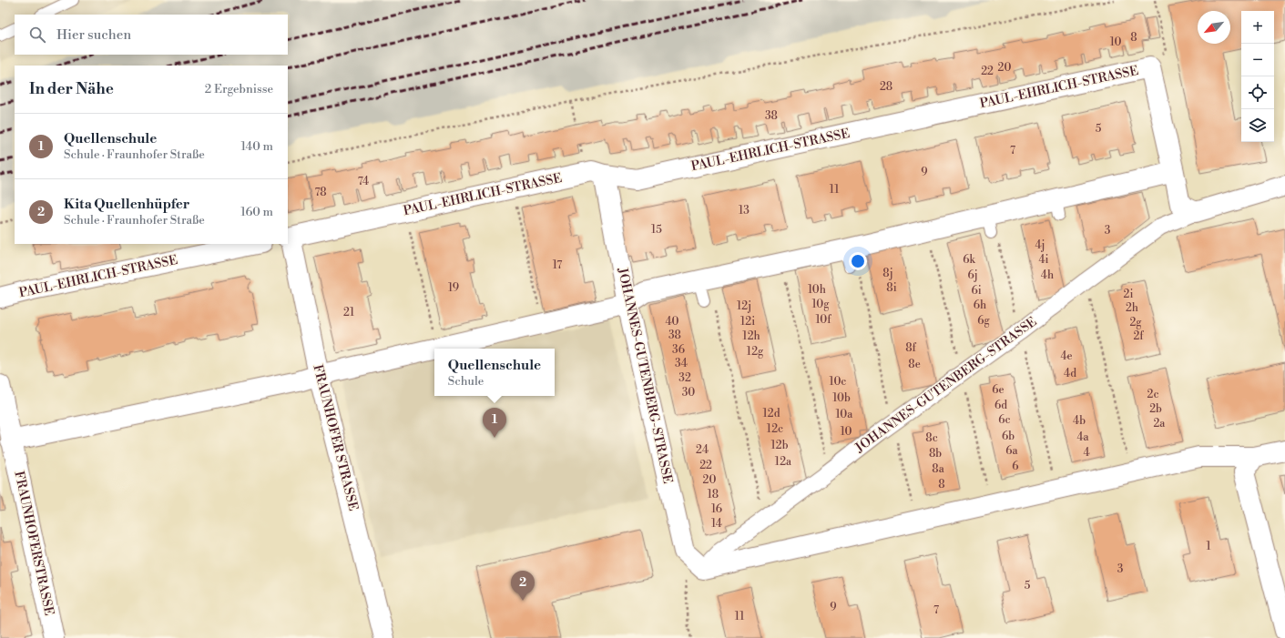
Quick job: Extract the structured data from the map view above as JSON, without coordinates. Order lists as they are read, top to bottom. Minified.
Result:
{"streets":{"street":["PAUL-EHRLICH-STRASSE","JOHANNES-GUTENBERG-STRASSE","FRAUNHOFER STRASSE","FRAUNHOFERSTRASSE"]},"crossings":[["PAUL-EHRLICH-STRASSE","JOHANNES-GUTENBERG-STRASSE"],["PAUL-EHRLICH-STRASSE","FRAUNHOFER STRASSE"]],"house_numbers":["8","10","20","22","28","38","5","7","9","74","11","78","13","15","3","4j","6k","4i","17","8j","6j","4h","19","8i","10h","6i","2i","10g","6h","12j","2h","21","10f","6g","40","12i","2g","38","12h","2f","8f","36","12g","4e","34","8e","4d","32","10c","6e","30","2c","10b","6d","2b","12d","10a","6c","4b","2a","12c","10","6b","4a","8c","12b","24","6a","4","8b","12a","22","6","8a","20","8","18","16","14","1","3","5","9","7","11"],"north":"bottom left","page":{"map_buttons":["+","−"],"search":"Hier suchen","heading":["In der Nähe","2 Ergebnisse"],"list":[{"mark":"1","name":"Quellenschule","note":"Schule · Fraunhofer Straße","value":"140 m"},{"mark":"2","name":"Kita Quellenhüpfer","note":"Schule · Fraunhofer Straße","value":"160 m"}],"popup":["Quellenschule","Schule"],"pins":["1","2"]}}
